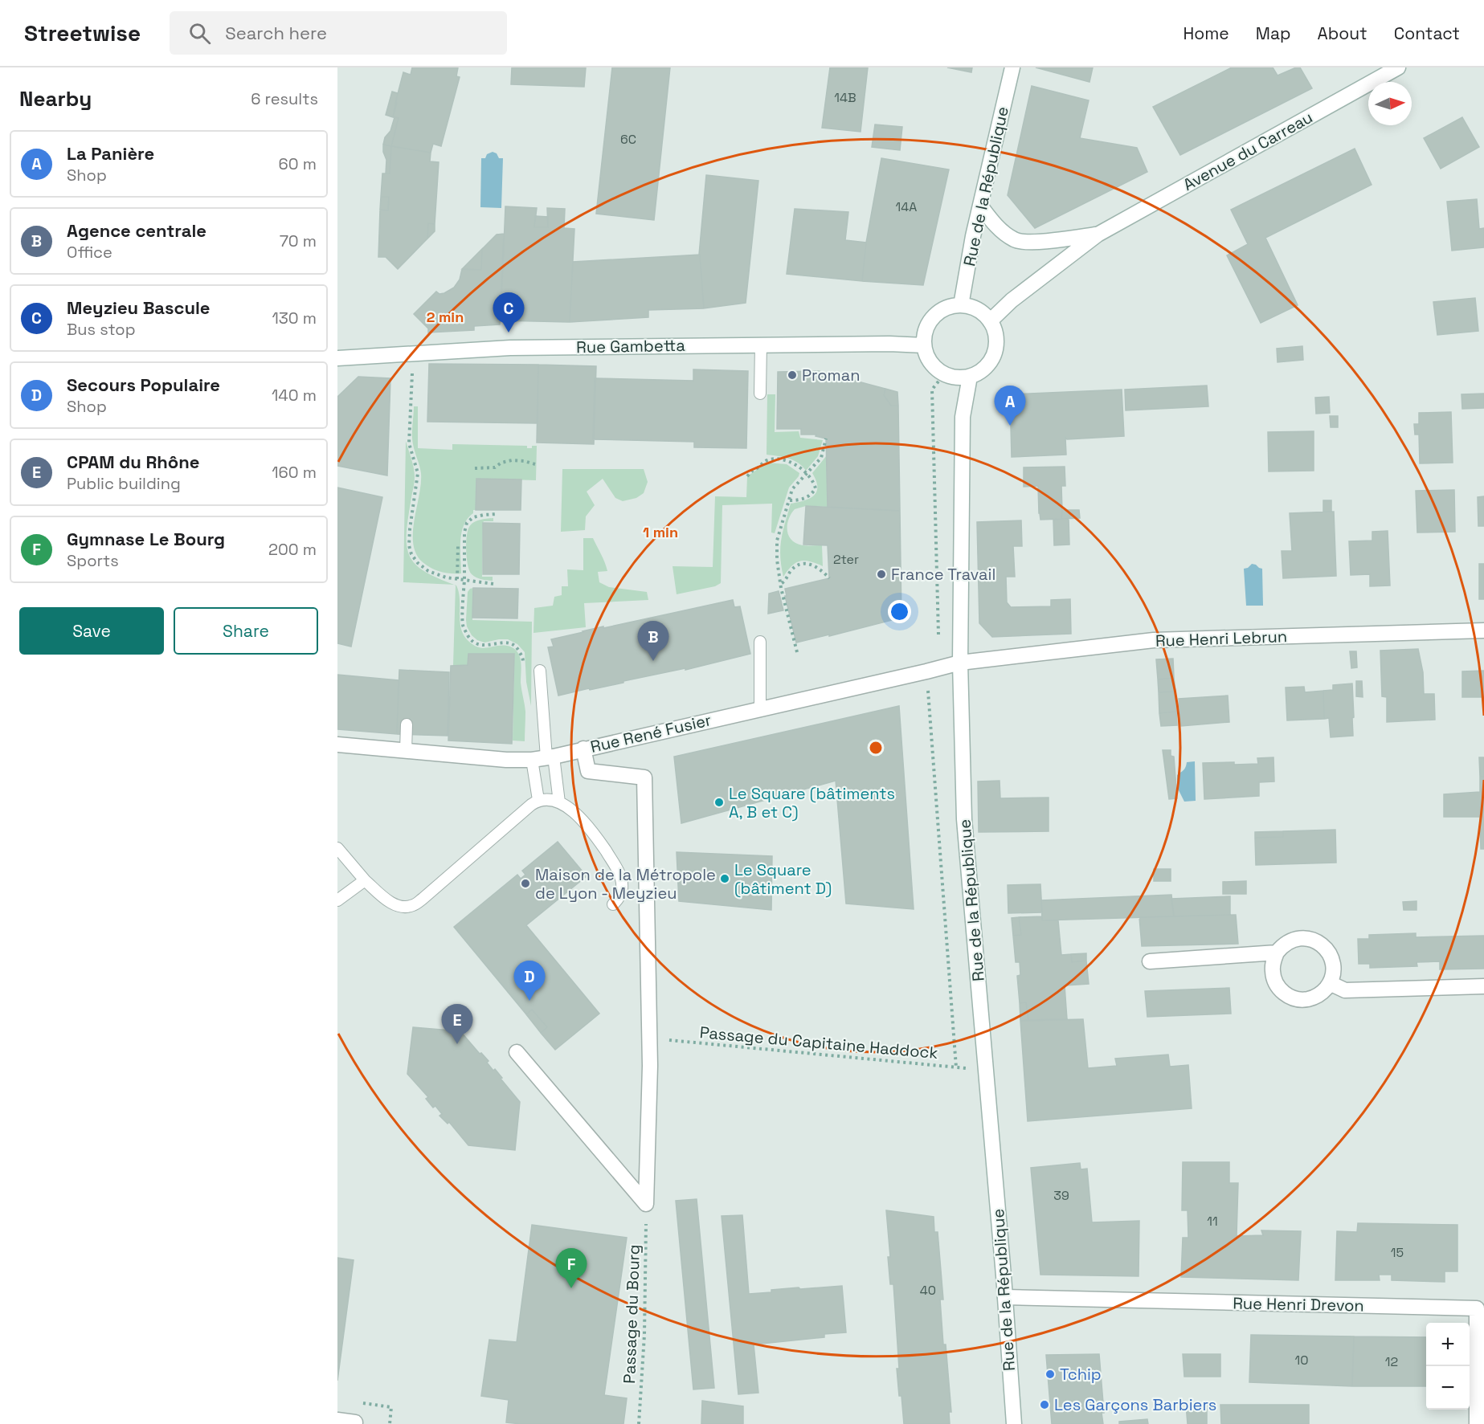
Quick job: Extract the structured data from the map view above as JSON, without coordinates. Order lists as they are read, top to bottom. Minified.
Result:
{"streets":{"street":["Avenue du Carreau","Rue de la République","Rue Gambetta","Rue Henri Lebrun","Rue René Fusier","Rue Henri Drevon"],"path":["Passage du Capitaine Haddock","Passage du Bourg"]},"crossings":[["Avenue du Carreau","Rue de la République"],["Avenue du Carreau","Rue Gambetta"],["Rue de la République","Rue Gambetta"],["Rue de la République","Rue Henri Lebrun"],["Rue de la République","Rue René Fusier"],["Rue de la République","Passage du Capitaine Haddock"],["Rue de la République","Rue Henri Drevon"],["Rue Henri Lebrun","Rue René Fusier"]],"places":["Proman","France Travail","Le Square (bâtiments A, B et C)","Le Square (bâtiment D)","Maison de la Métropole de Lyon - Meyzieu","Tchip","Les Garçons Barbiers"],"house_numbers":["14B","6C","14A","2ter","39","11","15","40","10","12"],"north":"right","page":{"header":"Streetwise","search":"Search here","nav":["Home","Map","About","Contact"],"heading":["Nearby","6 results"],"list":[{"mark":"A","name":"La Panière","note":"Shop","value":"60 m"},{"mark":"B","name":"Agence centrale","note":"Office","value":"70 m"},{"mark":"C","name":"Meyzieu Bascule","note":"Bus stop","value":"130 m"},{"mark":"D","name":"Secours Populaire","note":"Shop","value":"140 m"},{"mark":"E","name":"CPAM du Rhône","note":"Public building","value":"160 m"},{"mark":"F","name":"Gymnase Le Bourg","note":"Sports","value":"200 m"}],"pins":["C","A","B","D","E","F"],"buttons":["Save","Share"],"map_buttons":["+","−"]},"rings":["2 min","1 min"]}
